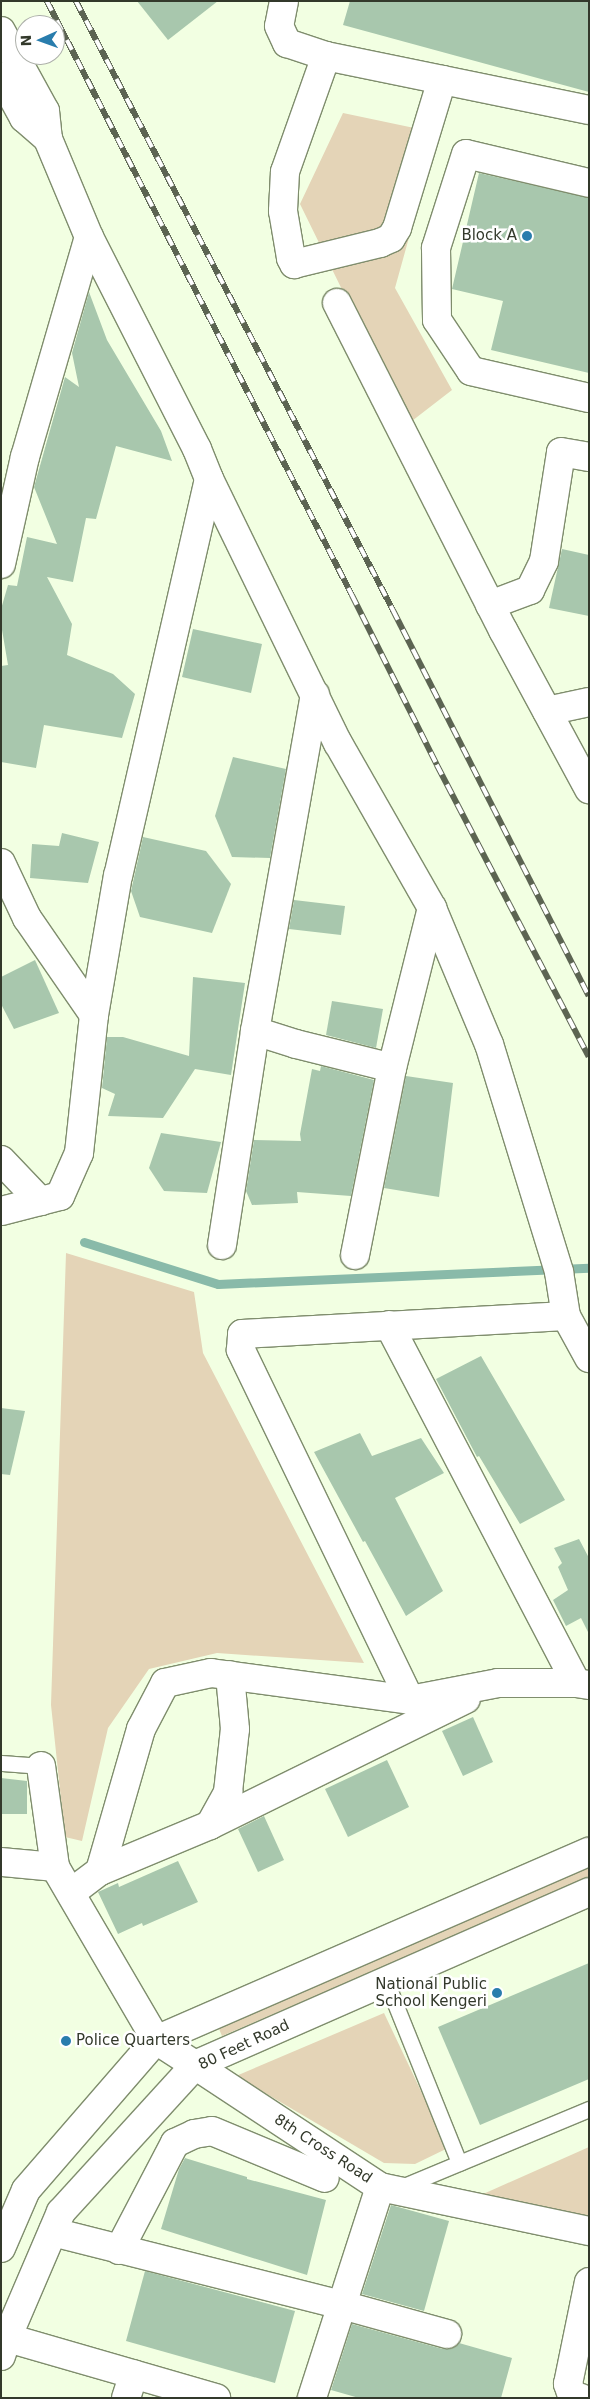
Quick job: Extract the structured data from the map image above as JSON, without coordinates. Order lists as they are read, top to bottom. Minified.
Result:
{"streets":{"street":["80 Feet Road","8th Cross Road"]},"crossings":[["80 Feet Road","8th Cross Road"]],"places":["Block A","National Public School Kengeri","Police Quarters"],"north":"left"}
